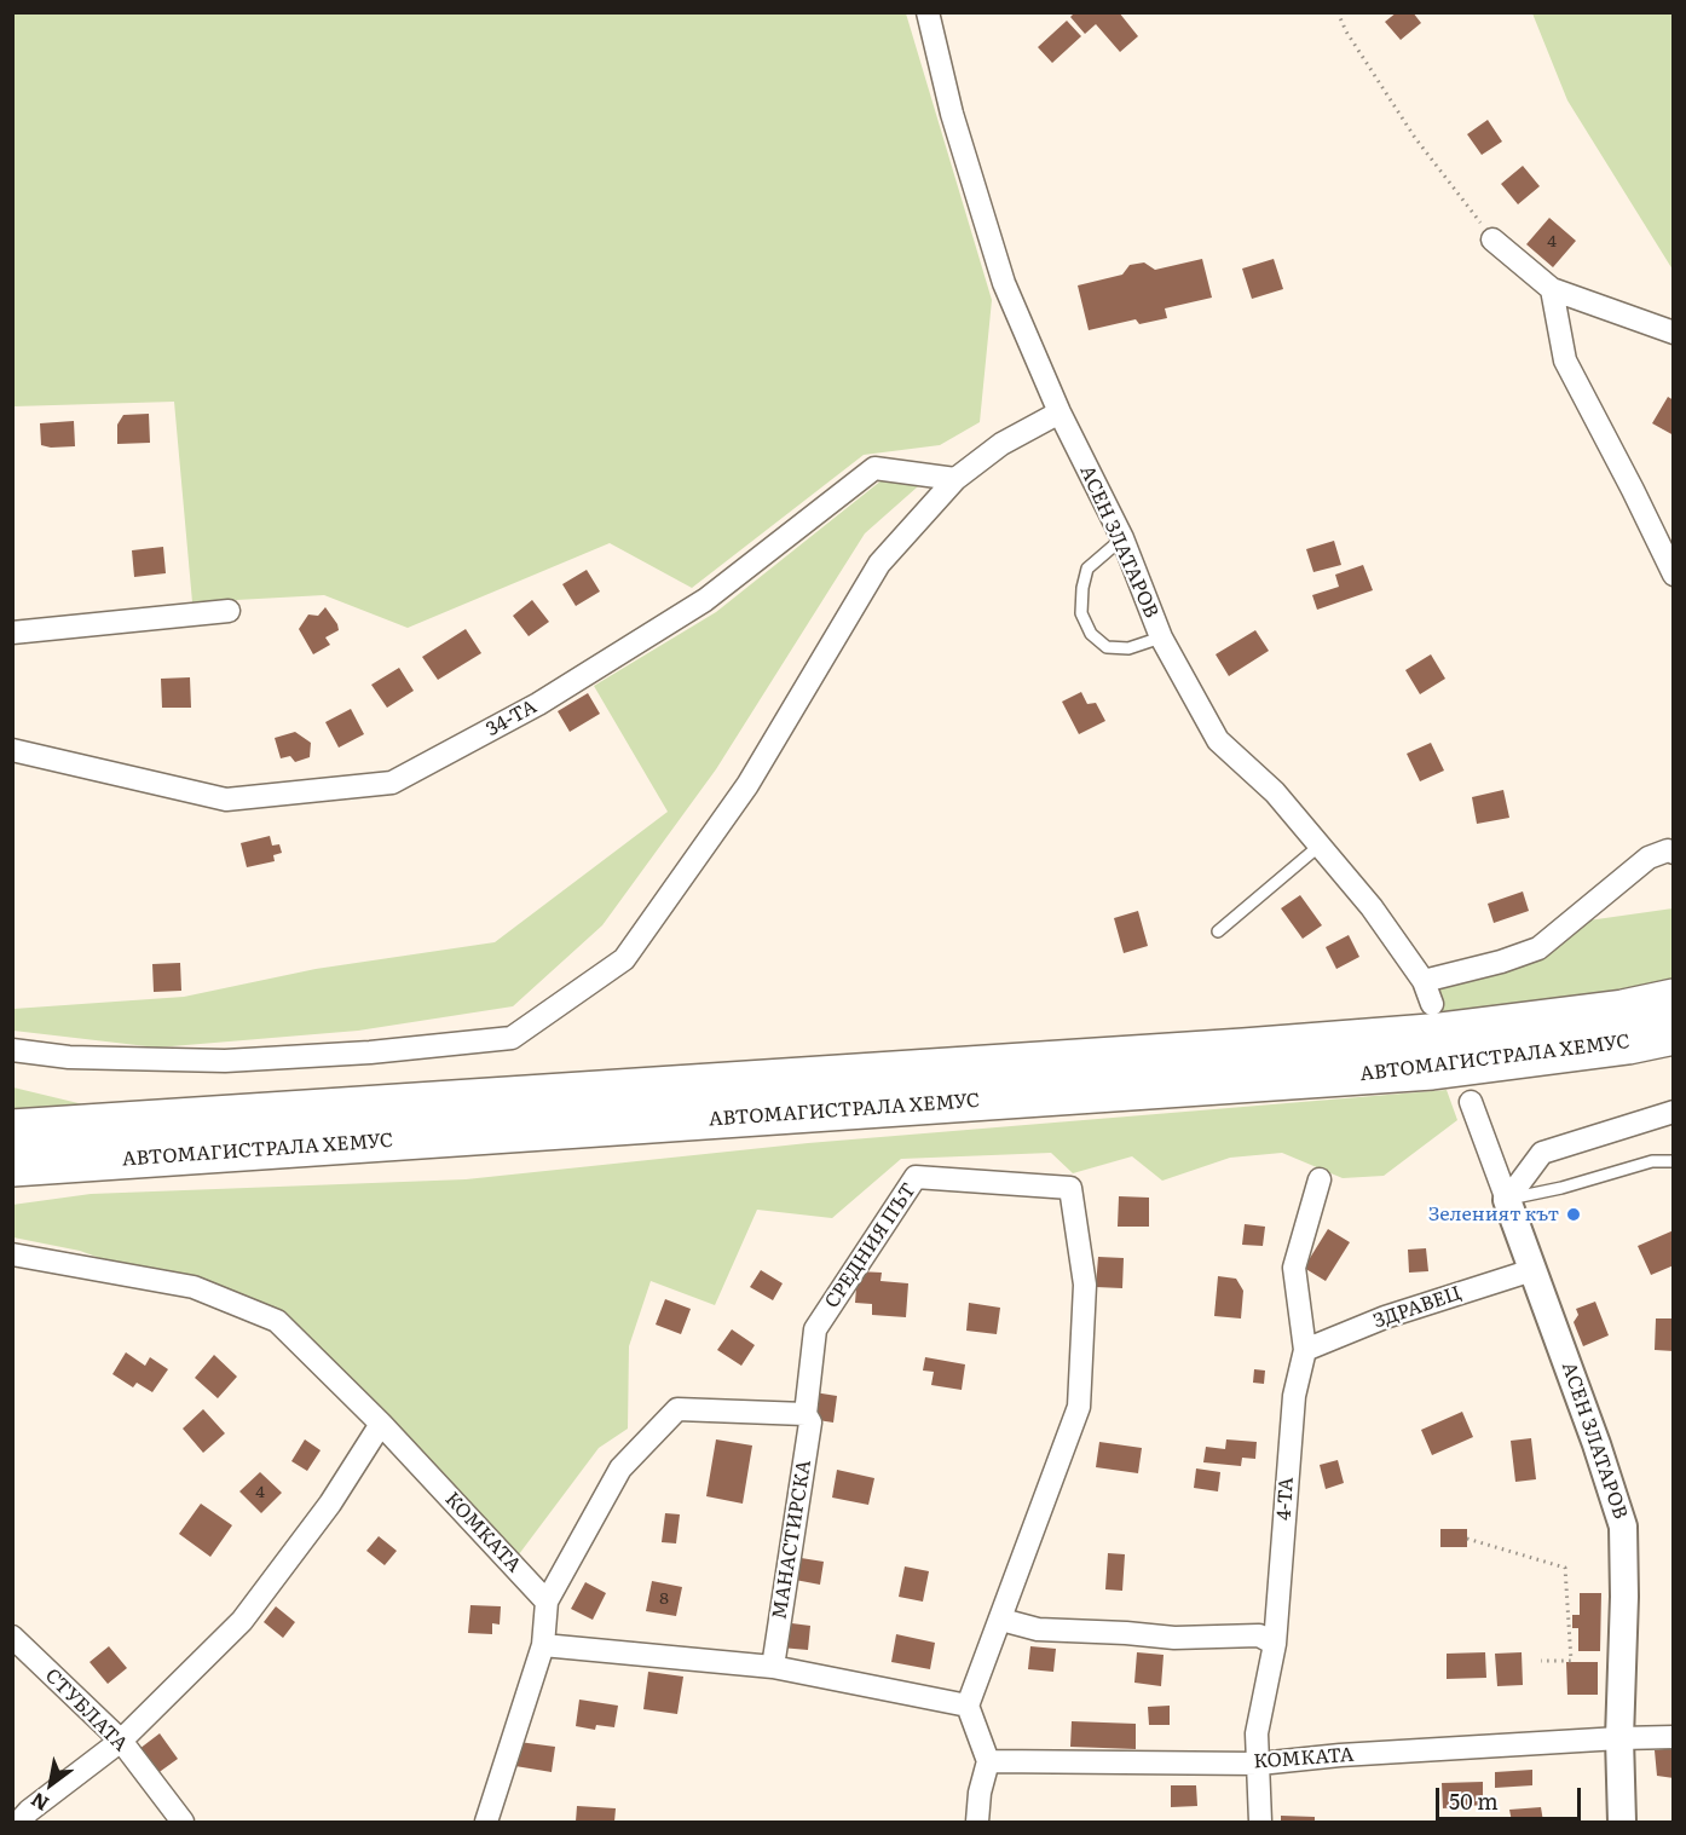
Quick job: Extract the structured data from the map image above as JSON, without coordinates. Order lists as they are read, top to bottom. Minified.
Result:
{"streets":{"highway":["АВТОМАГИСТРАЛА ХЕМУС"],"street":["АСЕН ЗЛАТАРОВ","34-ТА","СРЕДНИЯ ПЪТ","ЗДРАВЕЦ","4-ТА","КОМКАТА","МАНАСТИРСКА","СТУБЛАТА"]},"crossings":[["АСЕН ЗЛАТАРОВ","ЗДРАВЕЦ"],["АСЕН ЗЛАТАРОВ","КОМКАТА"],["СРЕДНИЯ ПЪТ","МАНАСТИРСКА"],["ЗДРАВЕЦ","4-ТА"],["4-ТА","КОМКАТА"]],"places":["Зеленият кът"],"house_numbers":["4","4","8"],"scale_bar":"50 m","north":"bottom left"}
